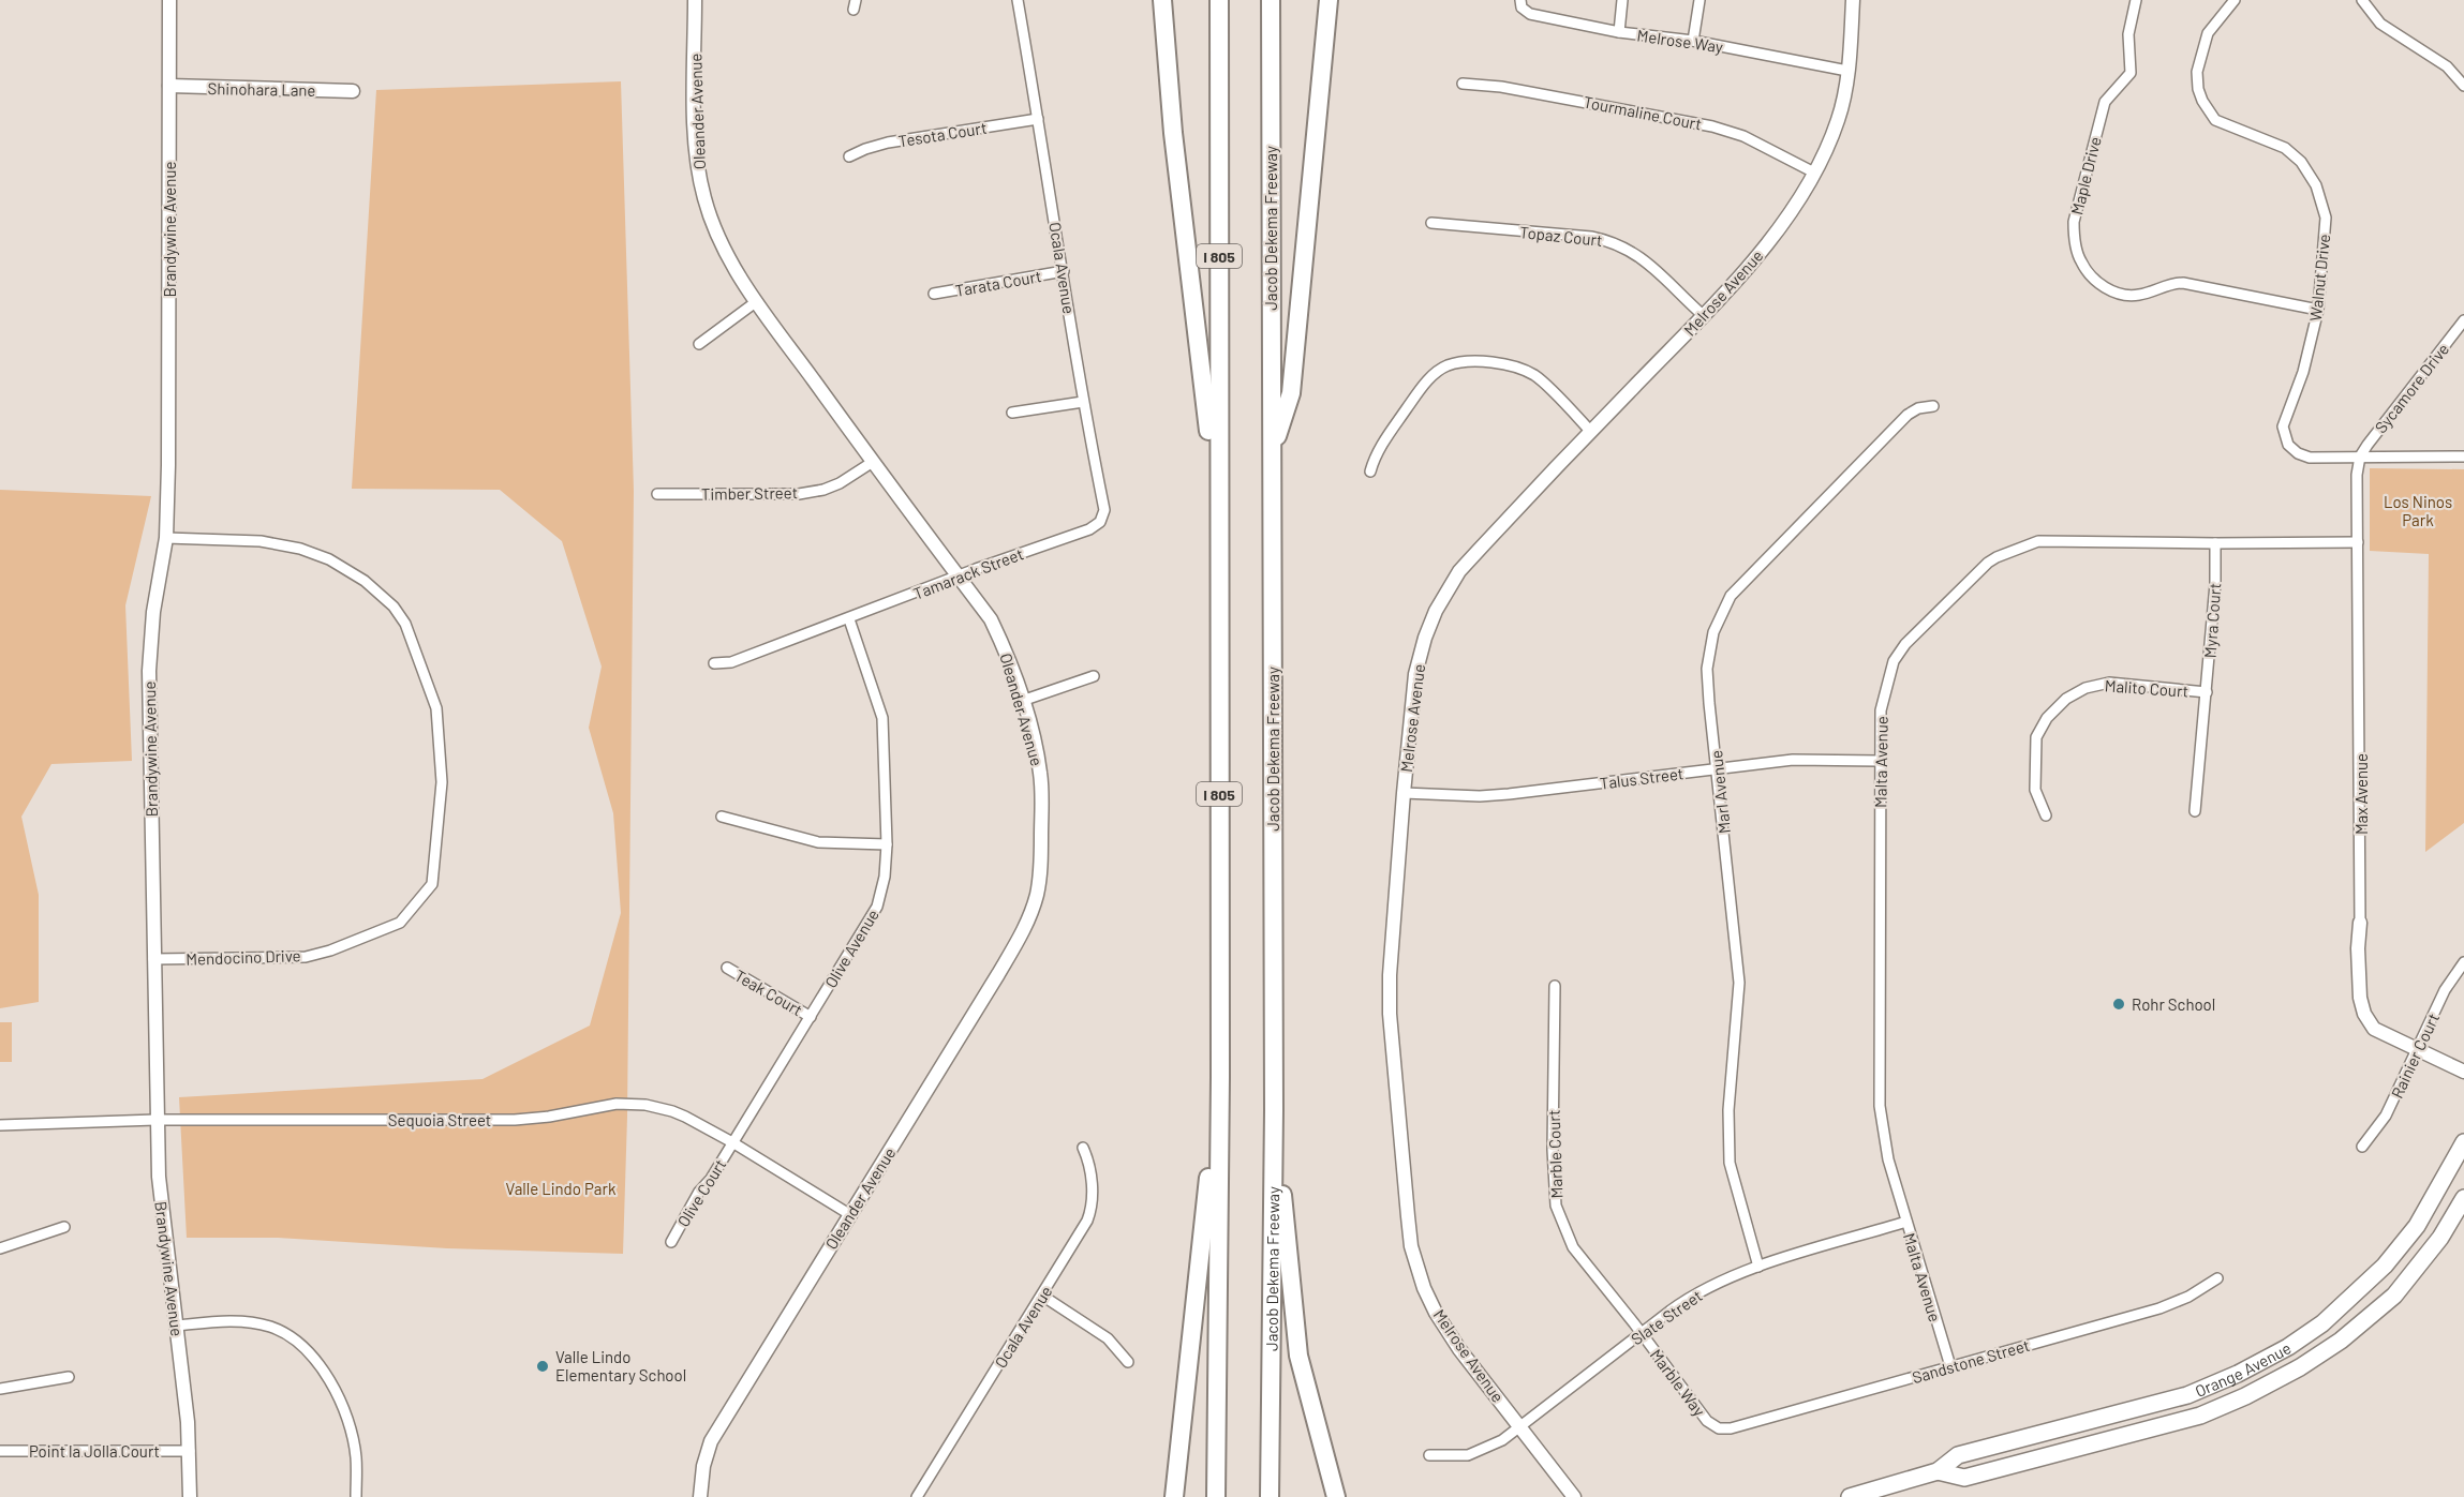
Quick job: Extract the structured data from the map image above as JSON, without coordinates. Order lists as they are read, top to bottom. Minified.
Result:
{"streets":{"highway":["Jacob Dekema Freeway","I 805"],"main road":["Orange Avenue"],"street":["Melrose Way","Shinohara Lane","Oleander Avenue","Tourmaline Court","Tesota Court","Maple Drive","Brandywine Avenue","Topaz Court","Ocala Avenue","Walnut Drive","Tarata Court","Melrose Avenue","Sycamore Drive","Timber Street","Tamarack Street","Myra Court","Malito Court","Malta Avenue","Talus Street","Marl Avenue","Max Avenue","Olive Avenue","Mendocino Drive","Teak Court","Rainier Court","Sequoia Street","Marble Court","Olive Court","Slate Street","Sandstone Street","Marble Way","Point la Jolla Court"]},"crossings":[["Melrose Way","Melrose Avenue"],["Shinohara Lane","Brandywine Avenue"],["Oleander Avenue","Timber Street"],["Oleander Avenue","Tamarack Street"],["Oleander Avenue","Sequoia Street"],["Tourmaline Court","Melrose Avenue"],["Tesota Court","Ocala Avenue"],["Maple Drive","Walnut Drive"],["Brandywine Avenue","Mendocino Drive"],["Brandywine Avenue","Sequoia Street"],["Brandywine Avenue","Point la Jolla Court"],["Topaz Court","Melrose Avenue"],["Ocala Avenue","Tarata Court"],["Ocala Avenue","Tamarack Street"],["Walnut Drive","Sycamore Drive"],["Walnut Drive","Max Avenue"],["Melrose Avenue","Talus Street"],["Melrose Avenue","Slate Street"],["Sycamore Drive","Max Avenue"],["Tamarack Street","Olive Avenue"],["Myra Court","Malito Court"],["Myra Court","Malta Avenue"],["Malta Avenue","Talus Street"],["Malta Avenue","Max Avenue"],["Malta Avenue","Slate Street"],["Malta Avenue","Sandstone Street"],["Talus Street","Marl Avenue"],["Marl Avenue","Slate Street"],["Max Avenue","Rainier Court"],["Olive Avenue","Teak Court"],["Olive Avenue","Sequoia Street"],["Olive Avenue","Olive Court"],["Sequoia Street","Olive Court"],["Marble Court","Slate Street"],["Marble Court","Marble Way"],["Slate Street","Marble Way"],["Sandstone Street","Marble Way"]],"parks":["Los Ninos Park","Valle Lindo Park"],"places":["Rohr School","Valle Lindo Elementary School"]}
